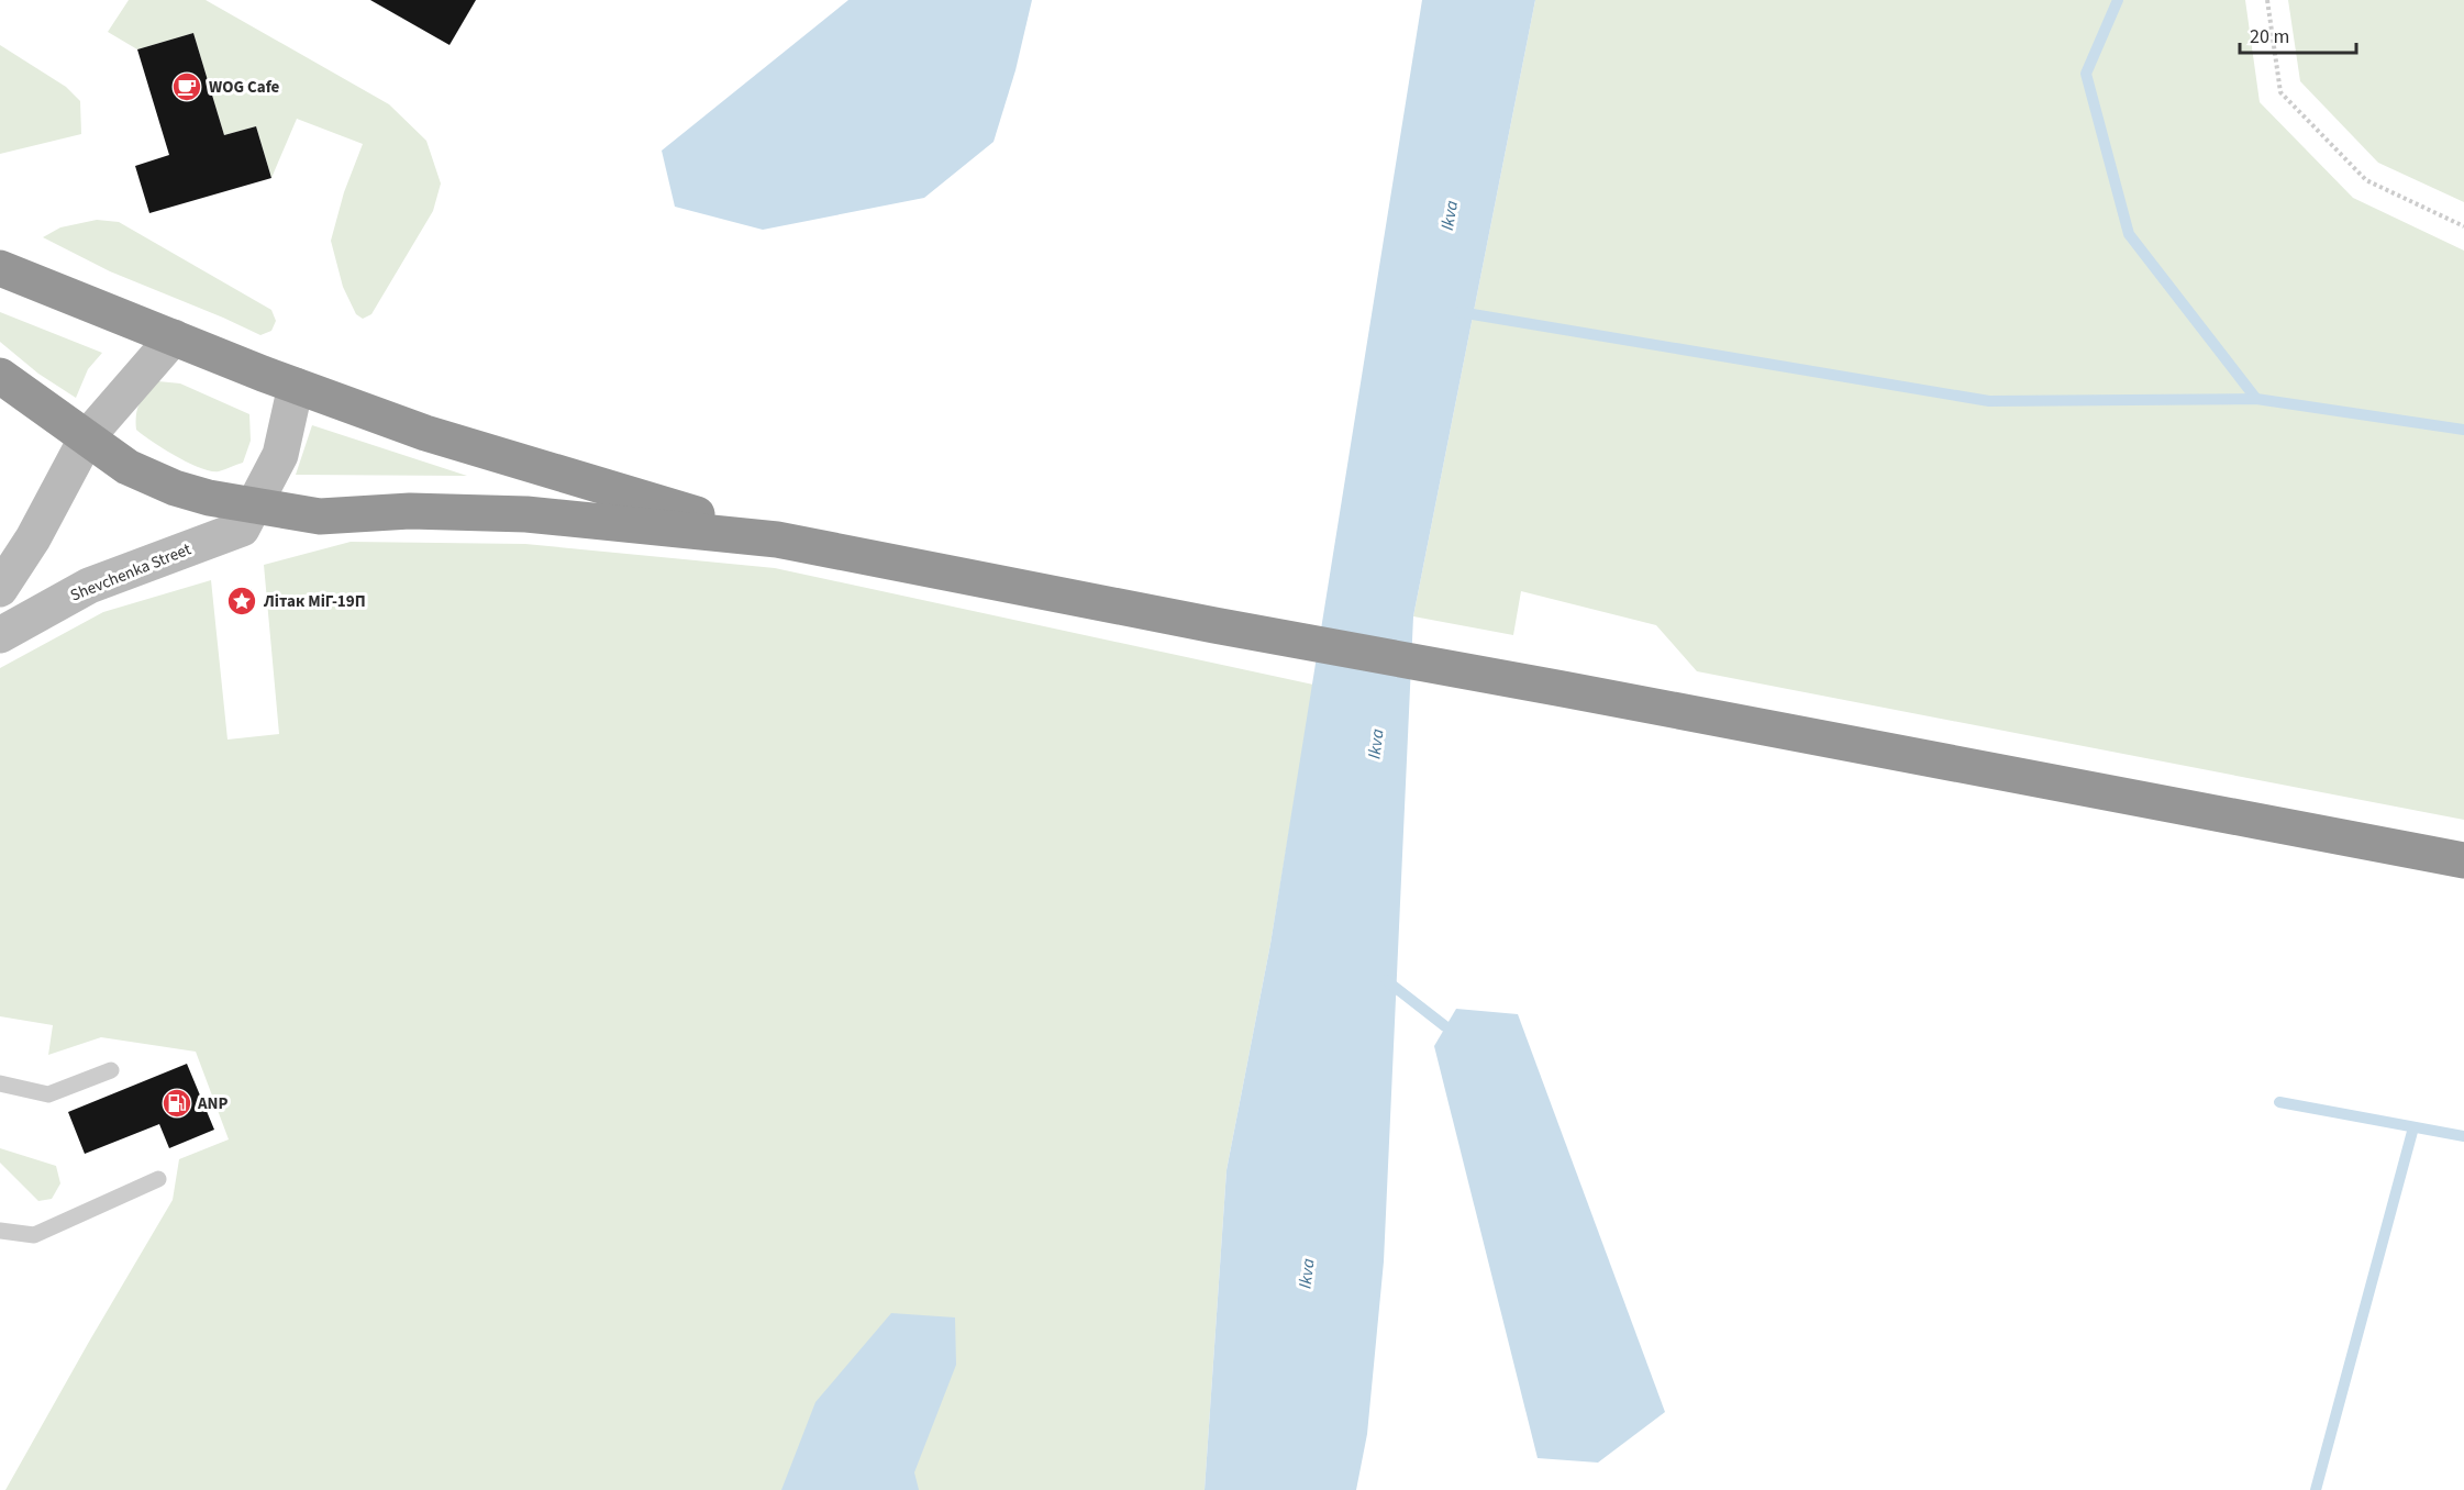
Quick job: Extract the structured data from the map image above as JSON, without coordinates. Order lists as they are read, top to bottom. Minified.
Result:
{"streets":{"main road":["Shevchenka Street"]},"water":["Ikva"],"places":{"cafe":["WOG Cafe"],"place":["Літак МіГ-19П"],"fuel station":["ANP"]},"scale_bar":"20 m"}
